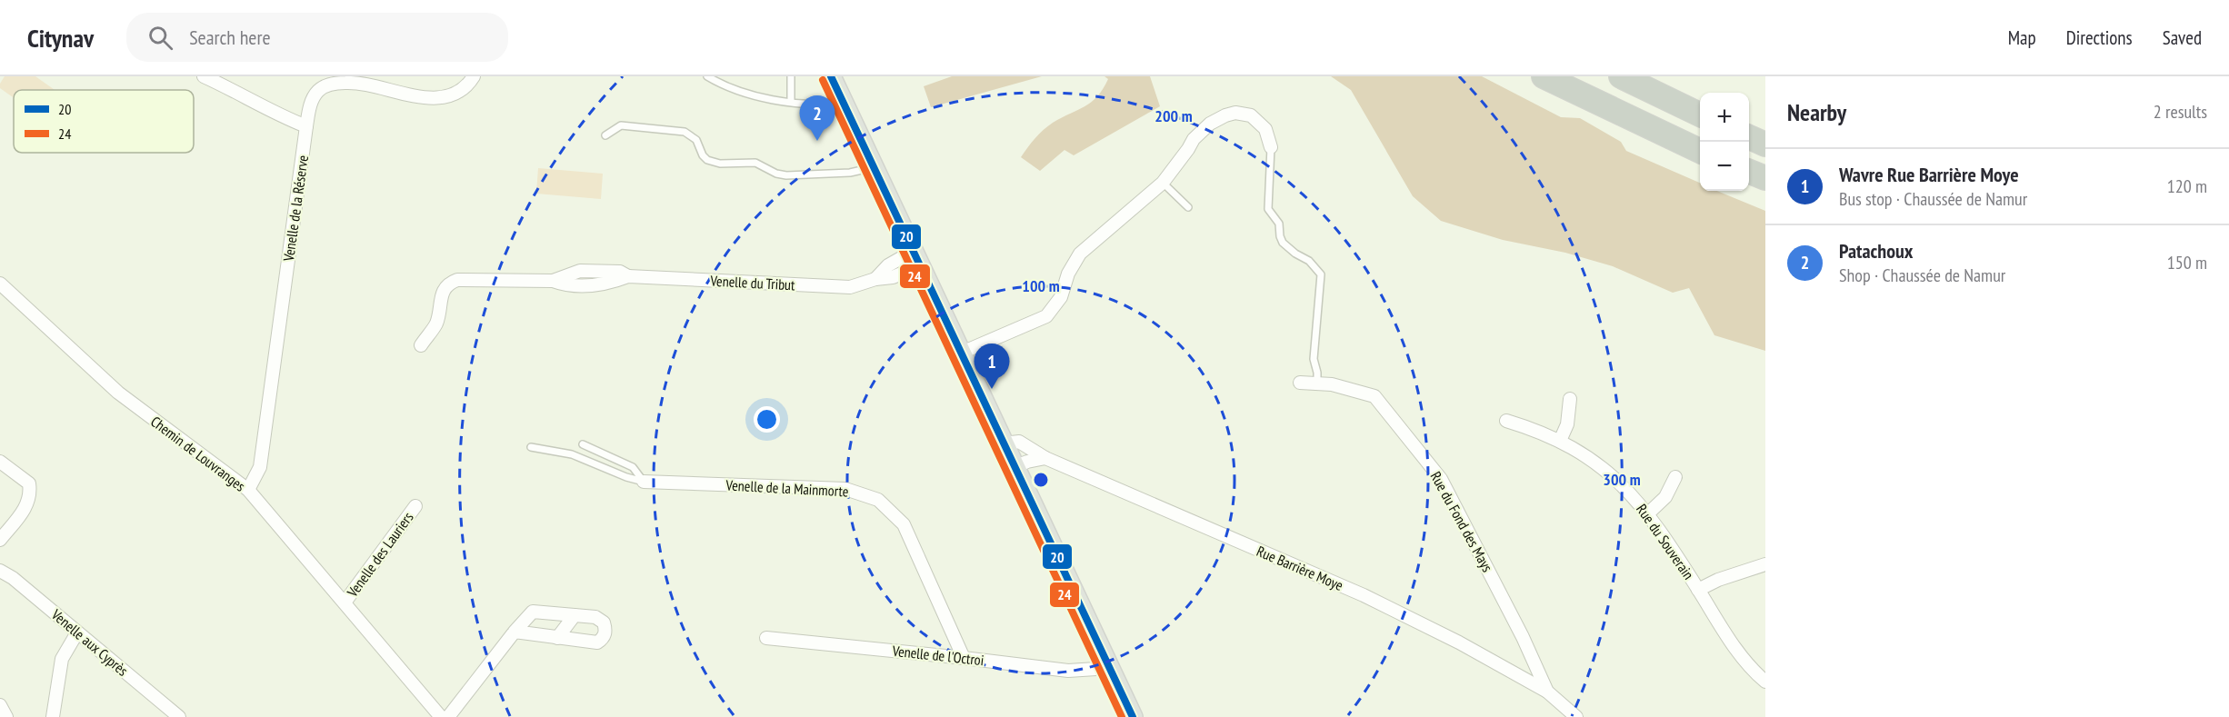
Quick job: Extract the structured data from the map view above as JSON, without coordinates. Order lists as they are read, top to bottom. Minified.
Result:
{"streets":{"street":["Venelle de la Réserve","Venelle du Tribut","Chemin de Louvranges","Venelle de la Mainmorte","Rue du Fond des Mays","Rue du Souverain","Venelle des Lauriers","Rue Barrière Moye","Venelle aux Cyprès","Venelle de l'Octroi"]},"crossings":[["Venelle de la Réserve","Chemin de Louvranges"],["Chemin de Louvranges","Venelle des Lauriers"],["Venelle de la Mainmorte","Venelle de l'Octroi"],["Rue du Fond des Mays","Rue Barrière Moye"]],"lines":["transit line 20","transit line 24"],"legend":["20","24"],"page":{"header":"Citynav","search":"Search here","nav":["Map","Directions","Saved"],"heading":["Nearby","2 results"],"map_buttons":["+","−"],"pins":["2","1"],"list":[{"mark":"1","name":"Wavre Rue Barrière Moye","note":"Bus stop · Chaussée de Namur","value":"120 m"},{"mark":"2","name":"Patachoux","note":"Shop · Chaussée de Namur","value":"150 m"}]},"rings":["200 m","100 m","300 m"]}
